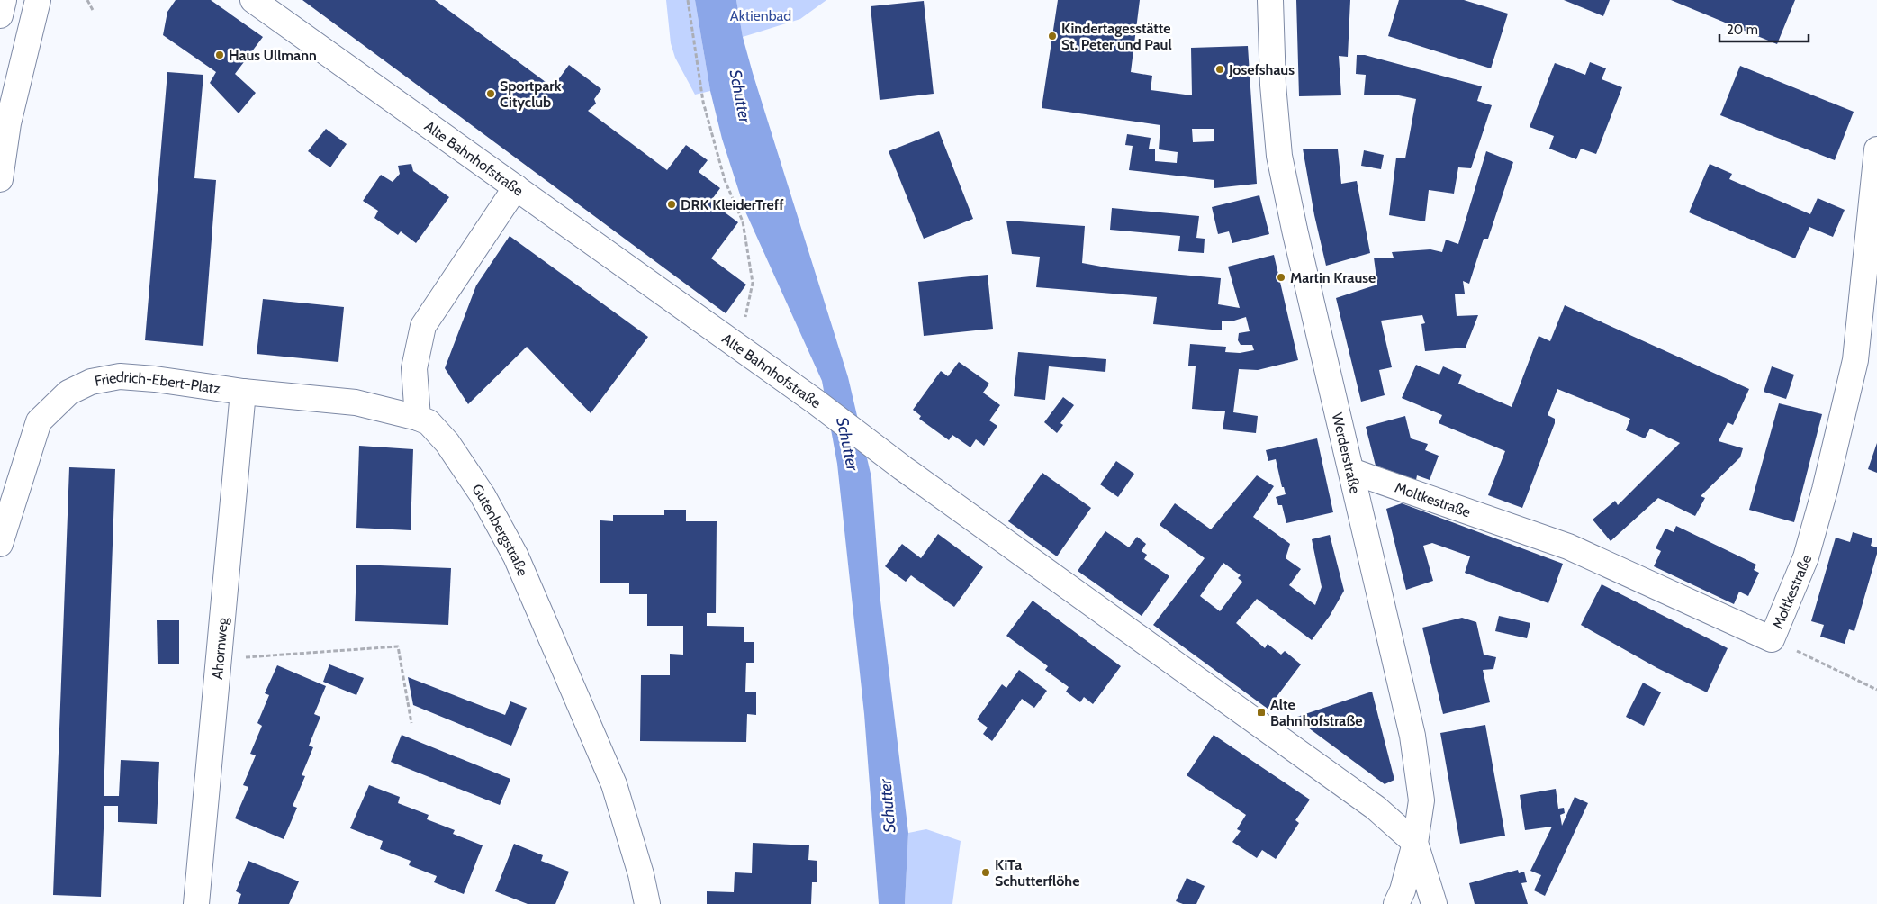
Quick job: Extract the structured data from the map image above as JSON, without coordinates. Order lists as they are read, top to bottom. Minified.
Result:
{"streets":{"street":["Alte Bahnhofstraße","Friedrich-Ebert-Platz","Werderstraße","Moltkestraße","Gutenbergstraße","Ahornweg"]},"crossings":[["Alte Bahnhofstraße","Werderstraße"],["Friedrich-Ebert-Platz","Gutenbergstraße"],["Friedrich-Ebert-Platz","Ahornweg"],["Werderstraße","Moltkestraße"]],"water":["Schutter"],"parks":["Aktienbad"],"places":{"other":["Kindertagesstätte St. Peter und Paul","Haus Ullmann","Josefshaus","Sportpark Cityclub","DRK KleiderTreff","Martin Krause","KiTa Schutterflöhe"],"transit":["Alte Bahnhofstraße"]},"scale_bar":"20 m"}
